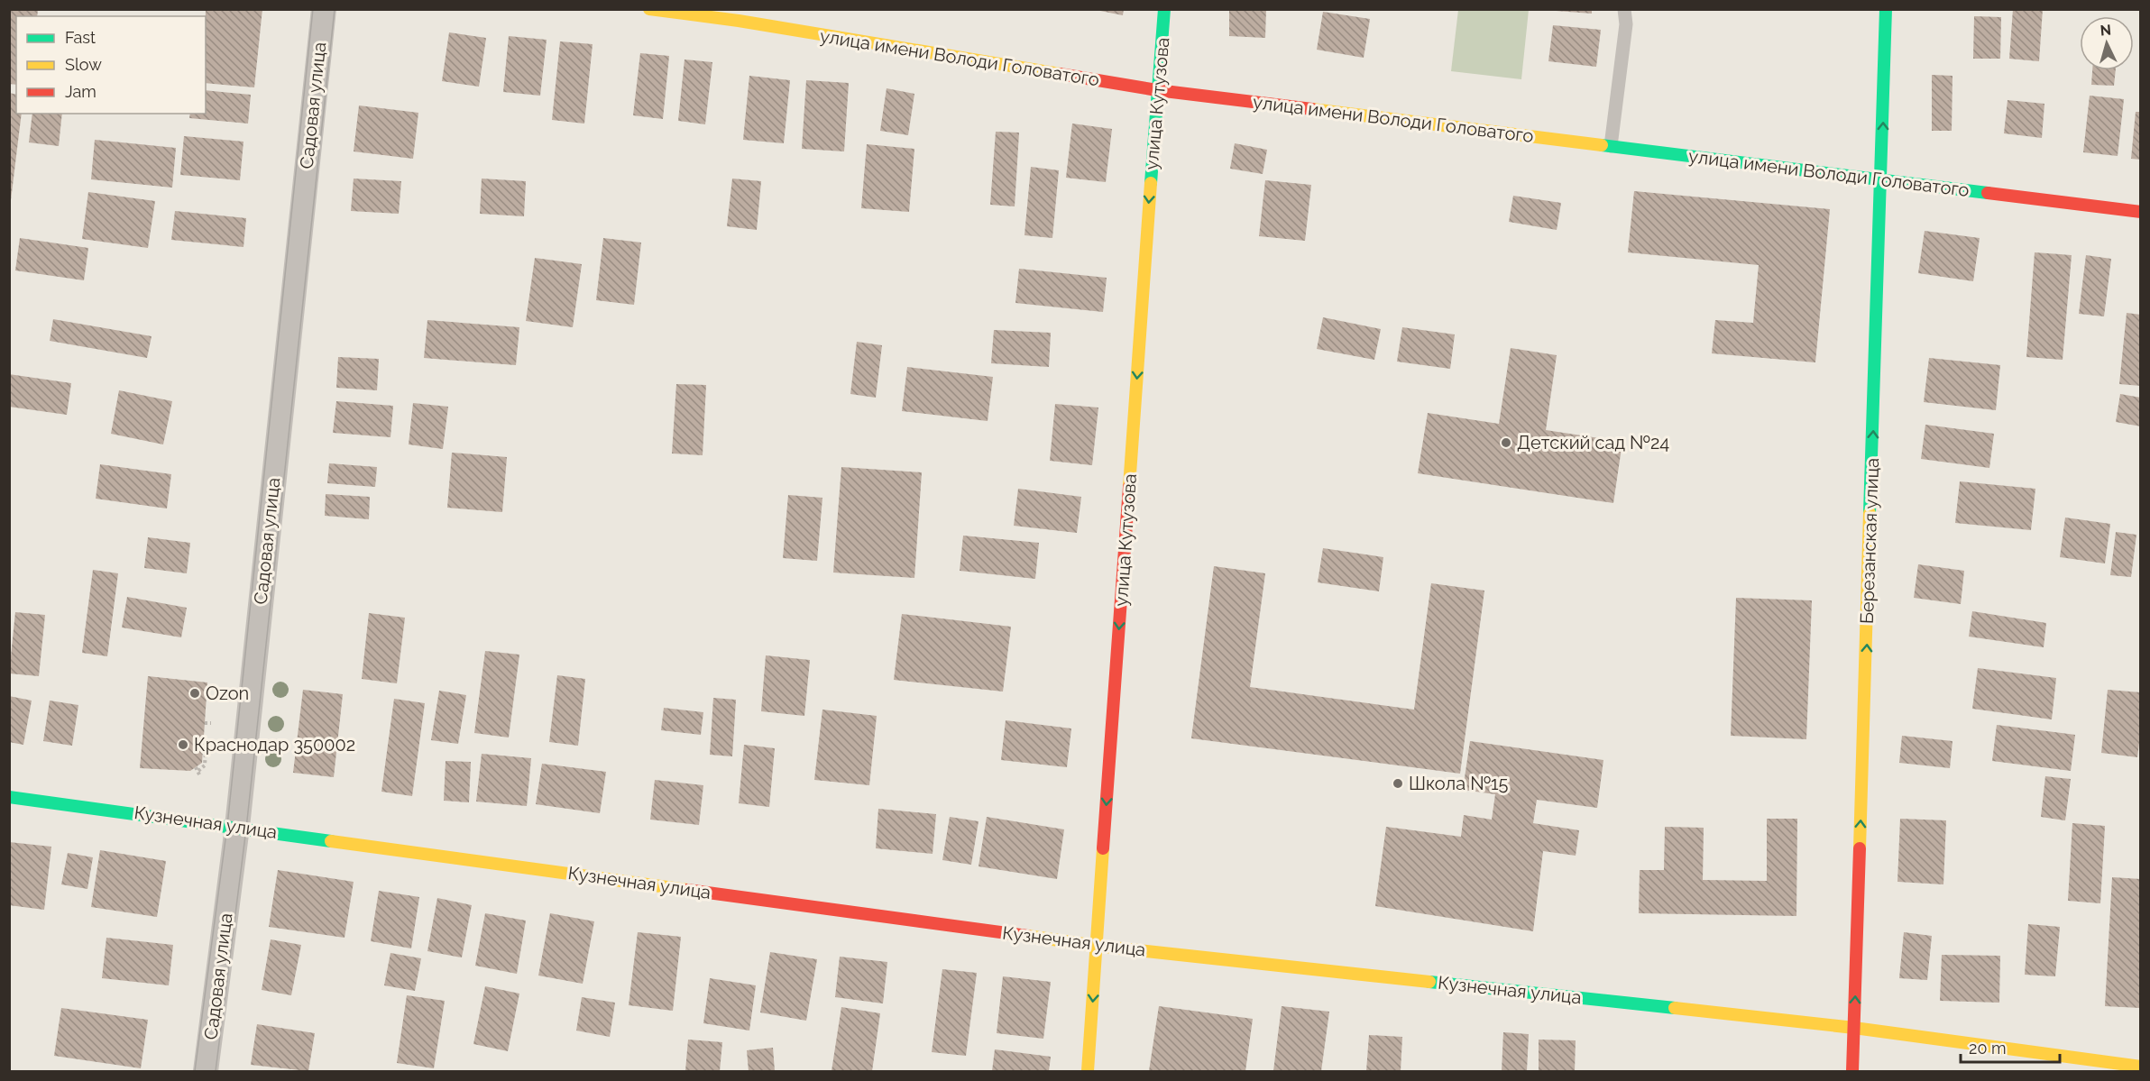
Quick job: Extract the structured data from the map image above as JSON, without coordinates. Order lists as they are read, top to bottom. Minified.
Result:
{"streets":{"street":["улица имени Володи Головатого","улица Кутузова","Садовая улица","Березанская улица","Кузнечная улица"]},"crossings":[["улица имени Володи Головатого","улица Кутузова"],["улица имени Володи Головатого","Березанская улица"],["улица Кутузова","Кузнечная улица"],["Садовая улица","Кузнечная улица"],["Березанская улица","Кузнечная улица"]],"one_way":["улица Кутузова","Березанская улица"],"places":["Детский сад №24","Ozon","Краснодар 350002","Школа №15"],"legend":["Fast","Slow","Jam"],"scale_bar":"20 m","north":"top"}
